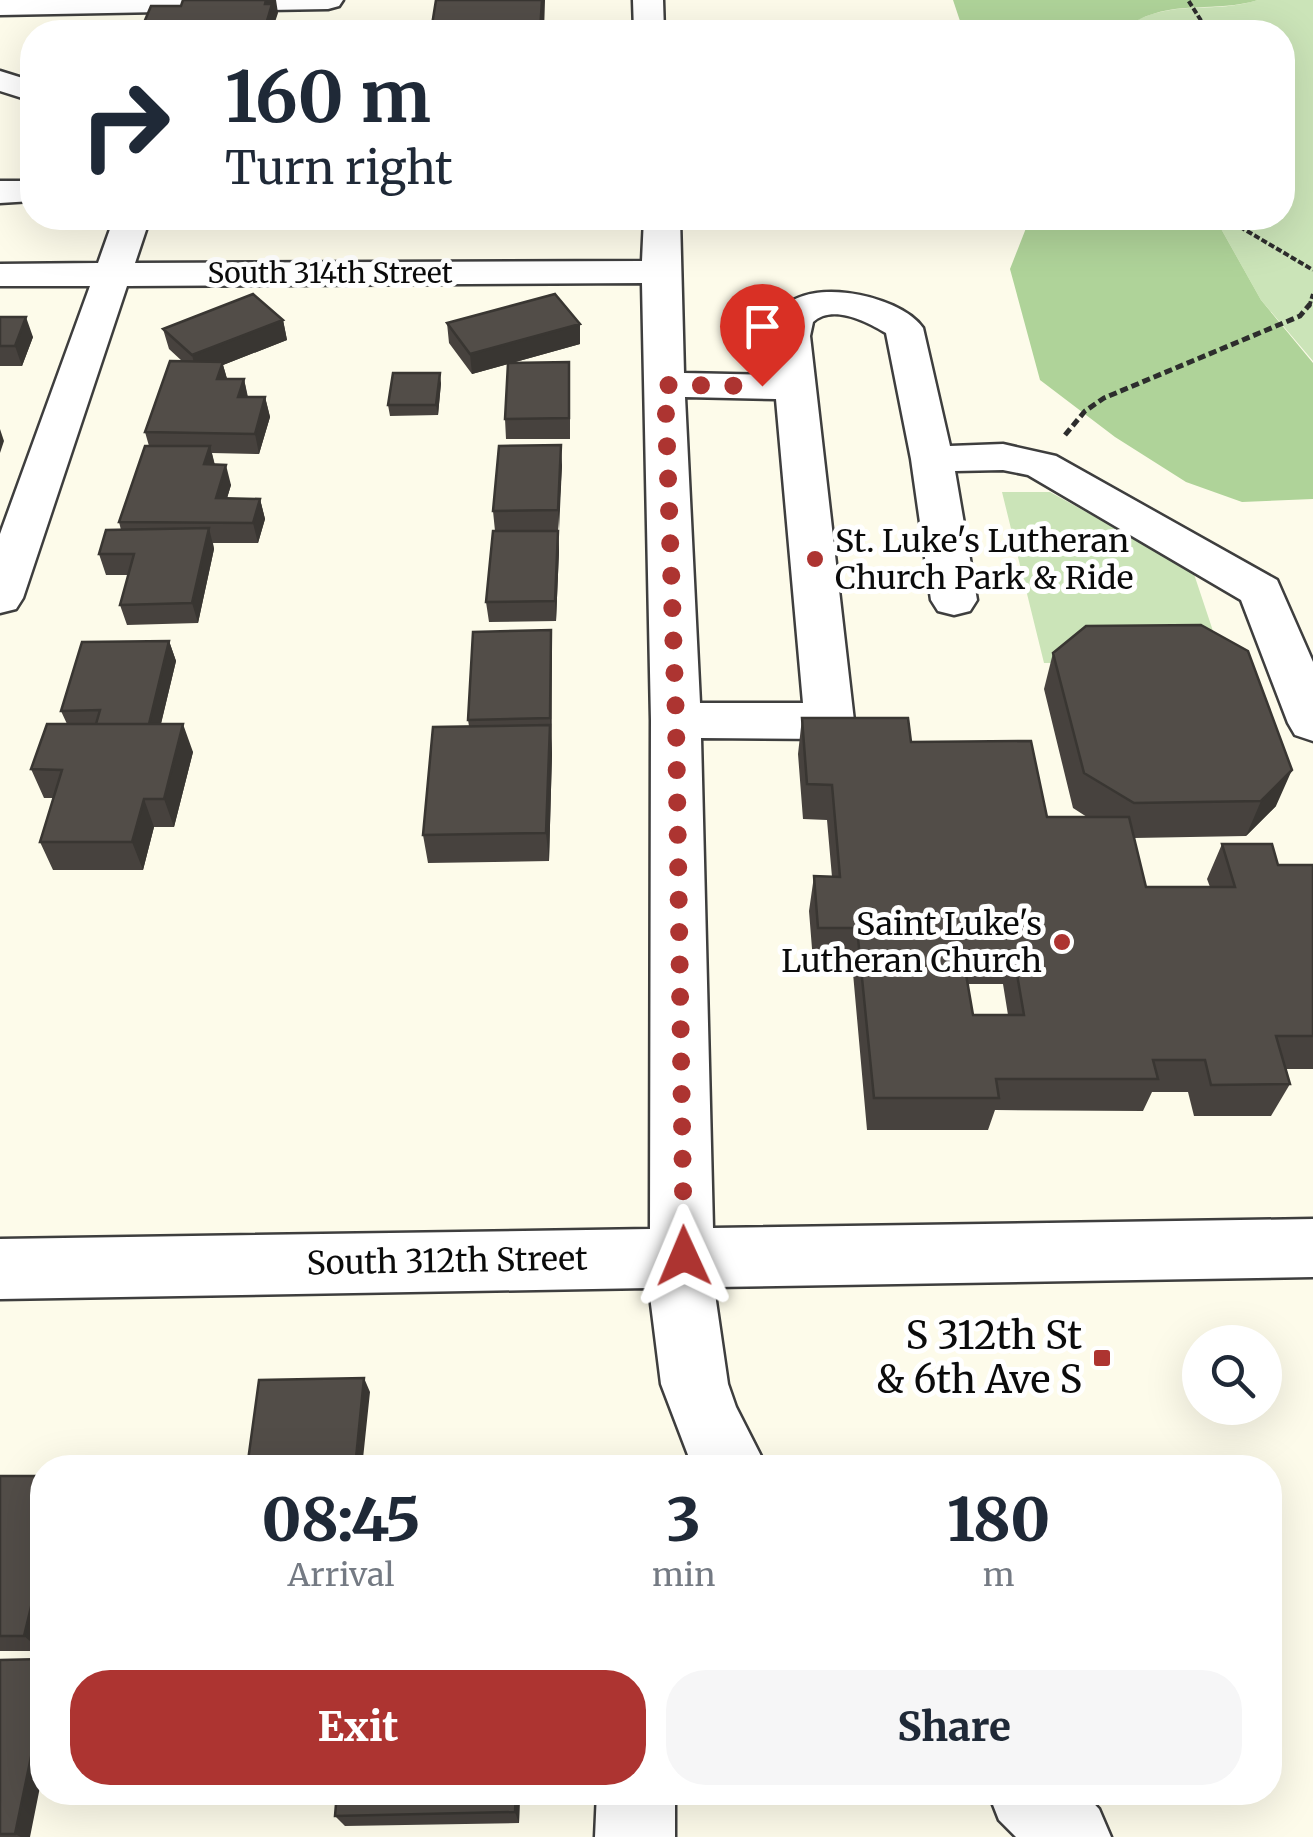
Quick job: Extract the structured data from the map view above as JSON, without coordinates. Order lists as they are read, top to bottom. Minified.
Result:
{"streets":{"street":["South 314th Street","South 312th Street"]},"places":{"other":["St. Luke's Lutheran Church Park & Ride","Saint Luke's Lutheran Church"],"transit":["S 312th St & 6th Ave S"]},"page":{"turn":["160 m","Turn right"],"eta":["08:45","Arrival","3","min","180","m"],"buttons":["Exit","Share"]}}
